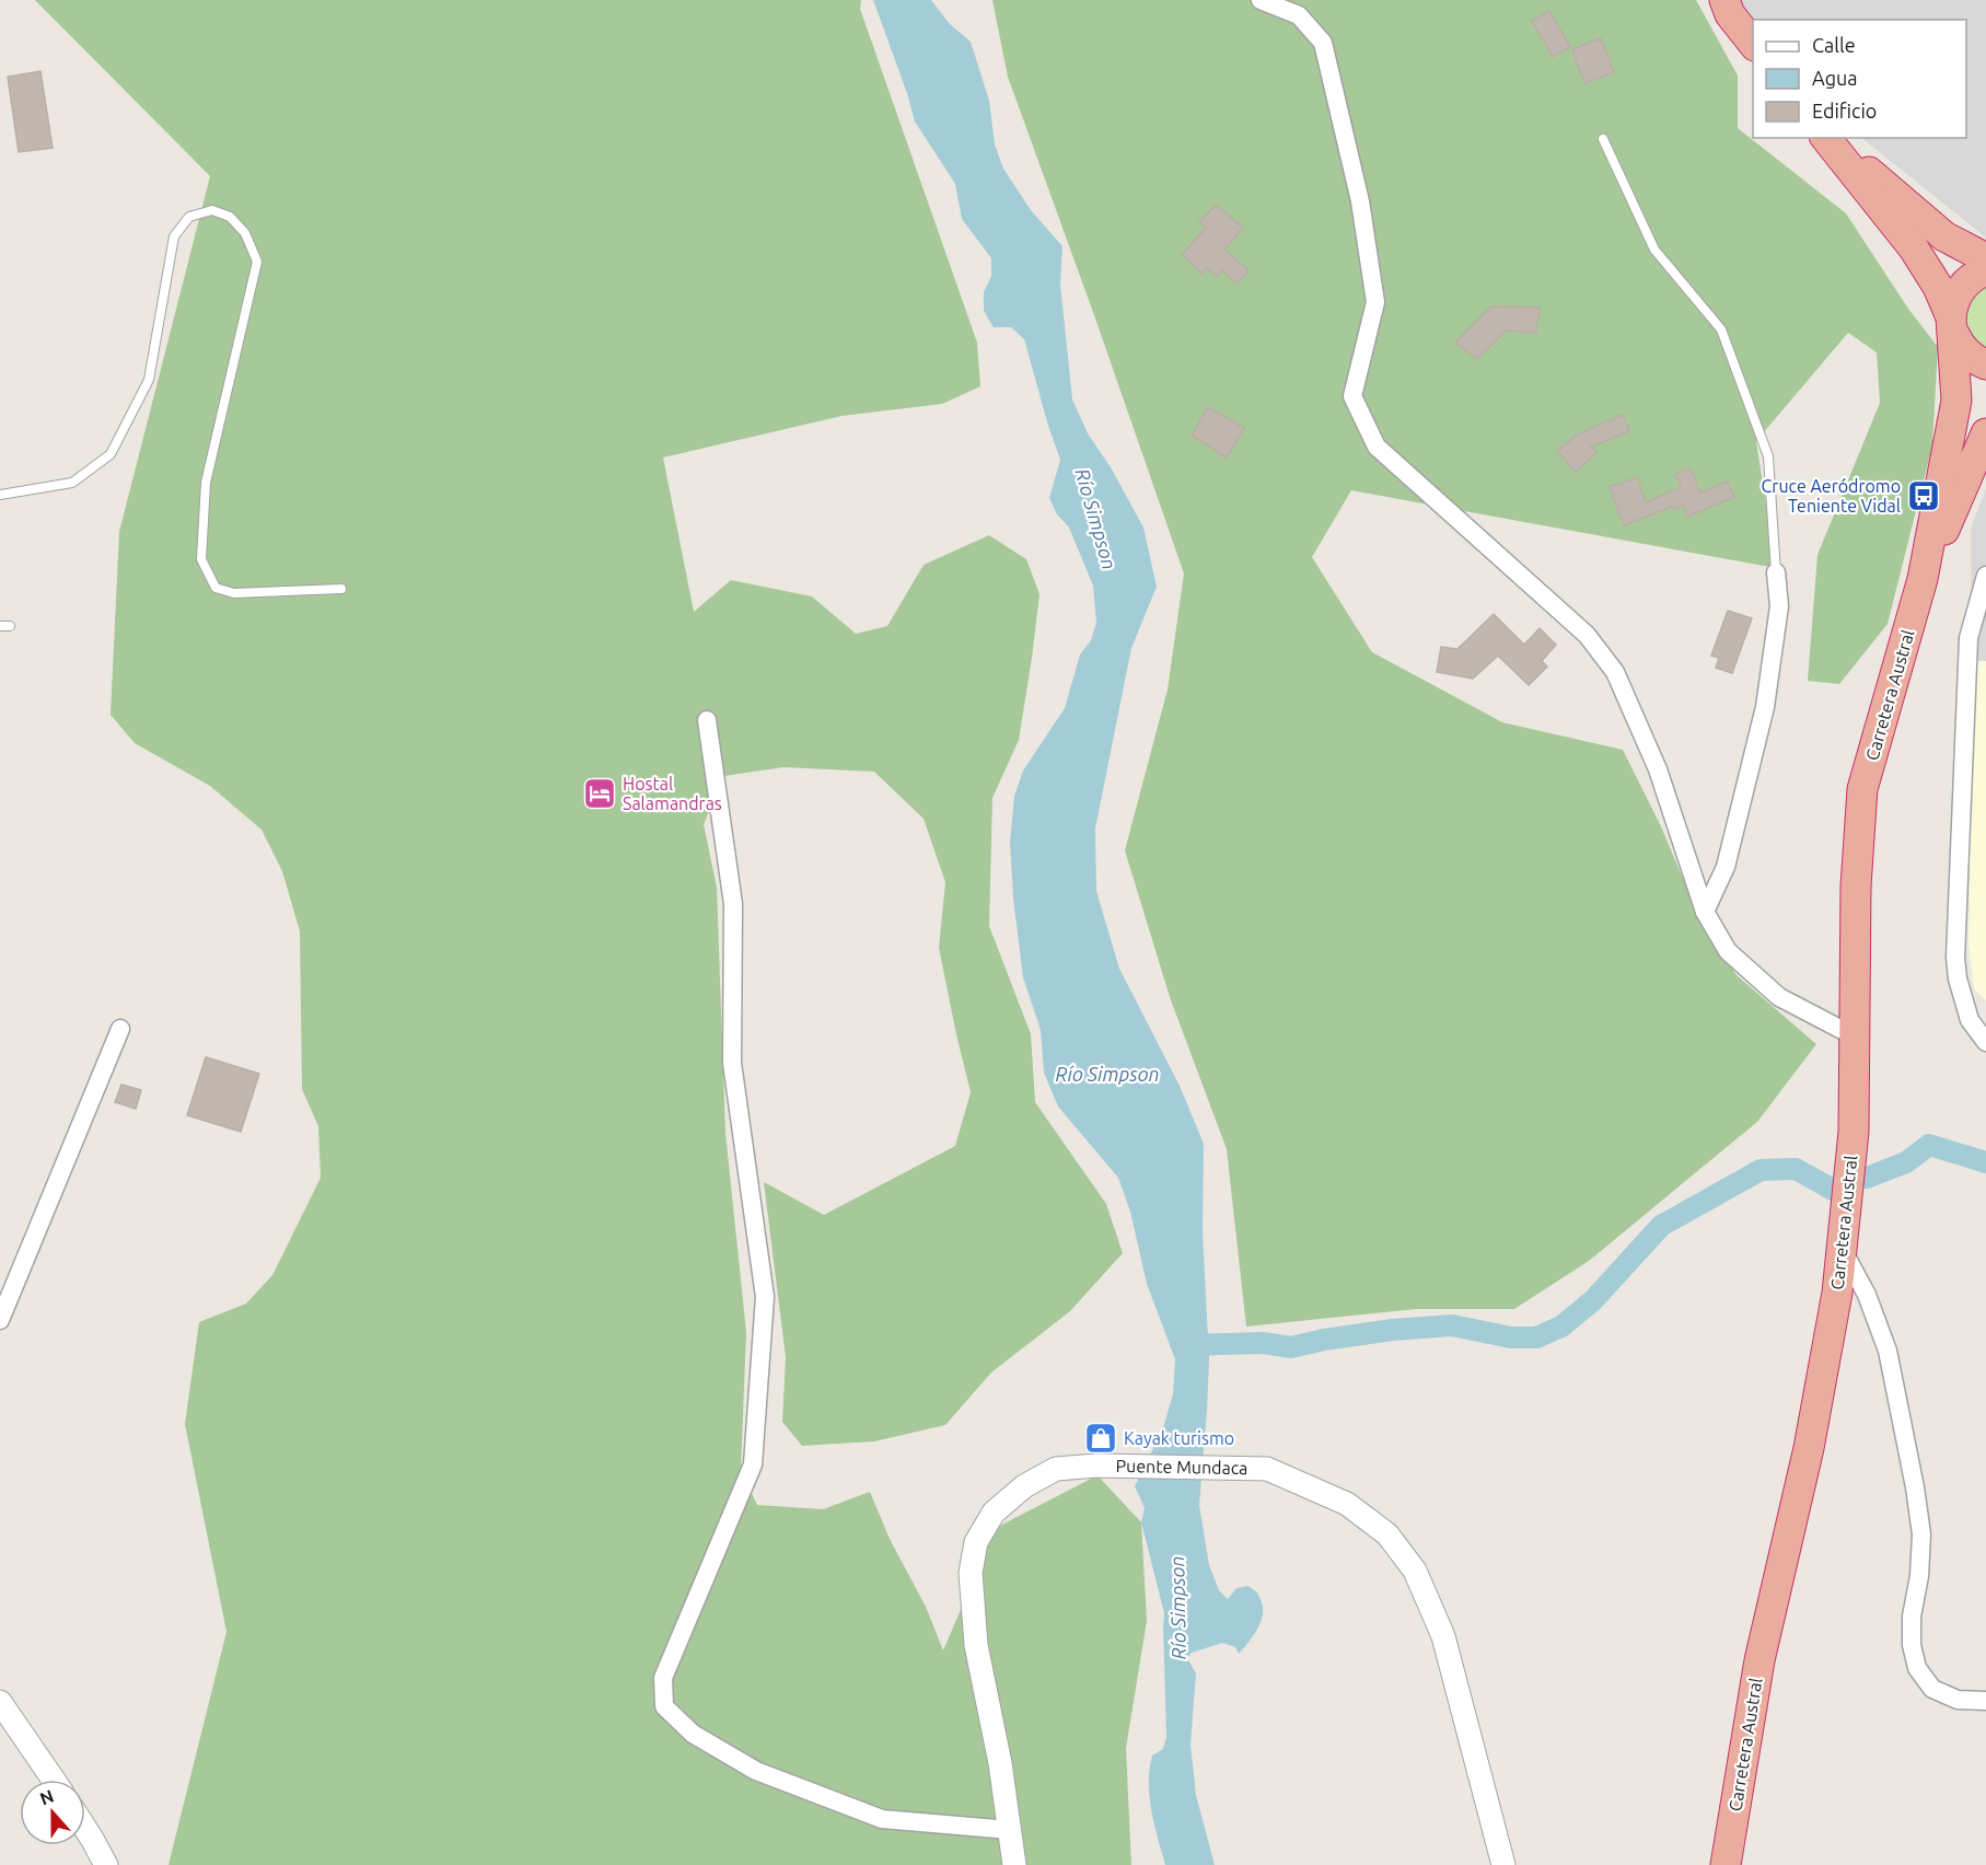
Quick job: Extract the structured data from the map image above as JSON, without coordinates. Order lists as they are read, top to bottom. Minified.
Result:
{"streets":{"highway":["Carretera Austral"],"street":["Puente Mundaca"]},"water":["Río Simpson"],"places":{"bus stop":["Cruce Aeródromo Teniente Vidal"],"hotel":["Hostal Salamandras"],"shop":["Kayak turismo"]},"legend":["Calle","Agua","Edificio"],"north":"top"}
